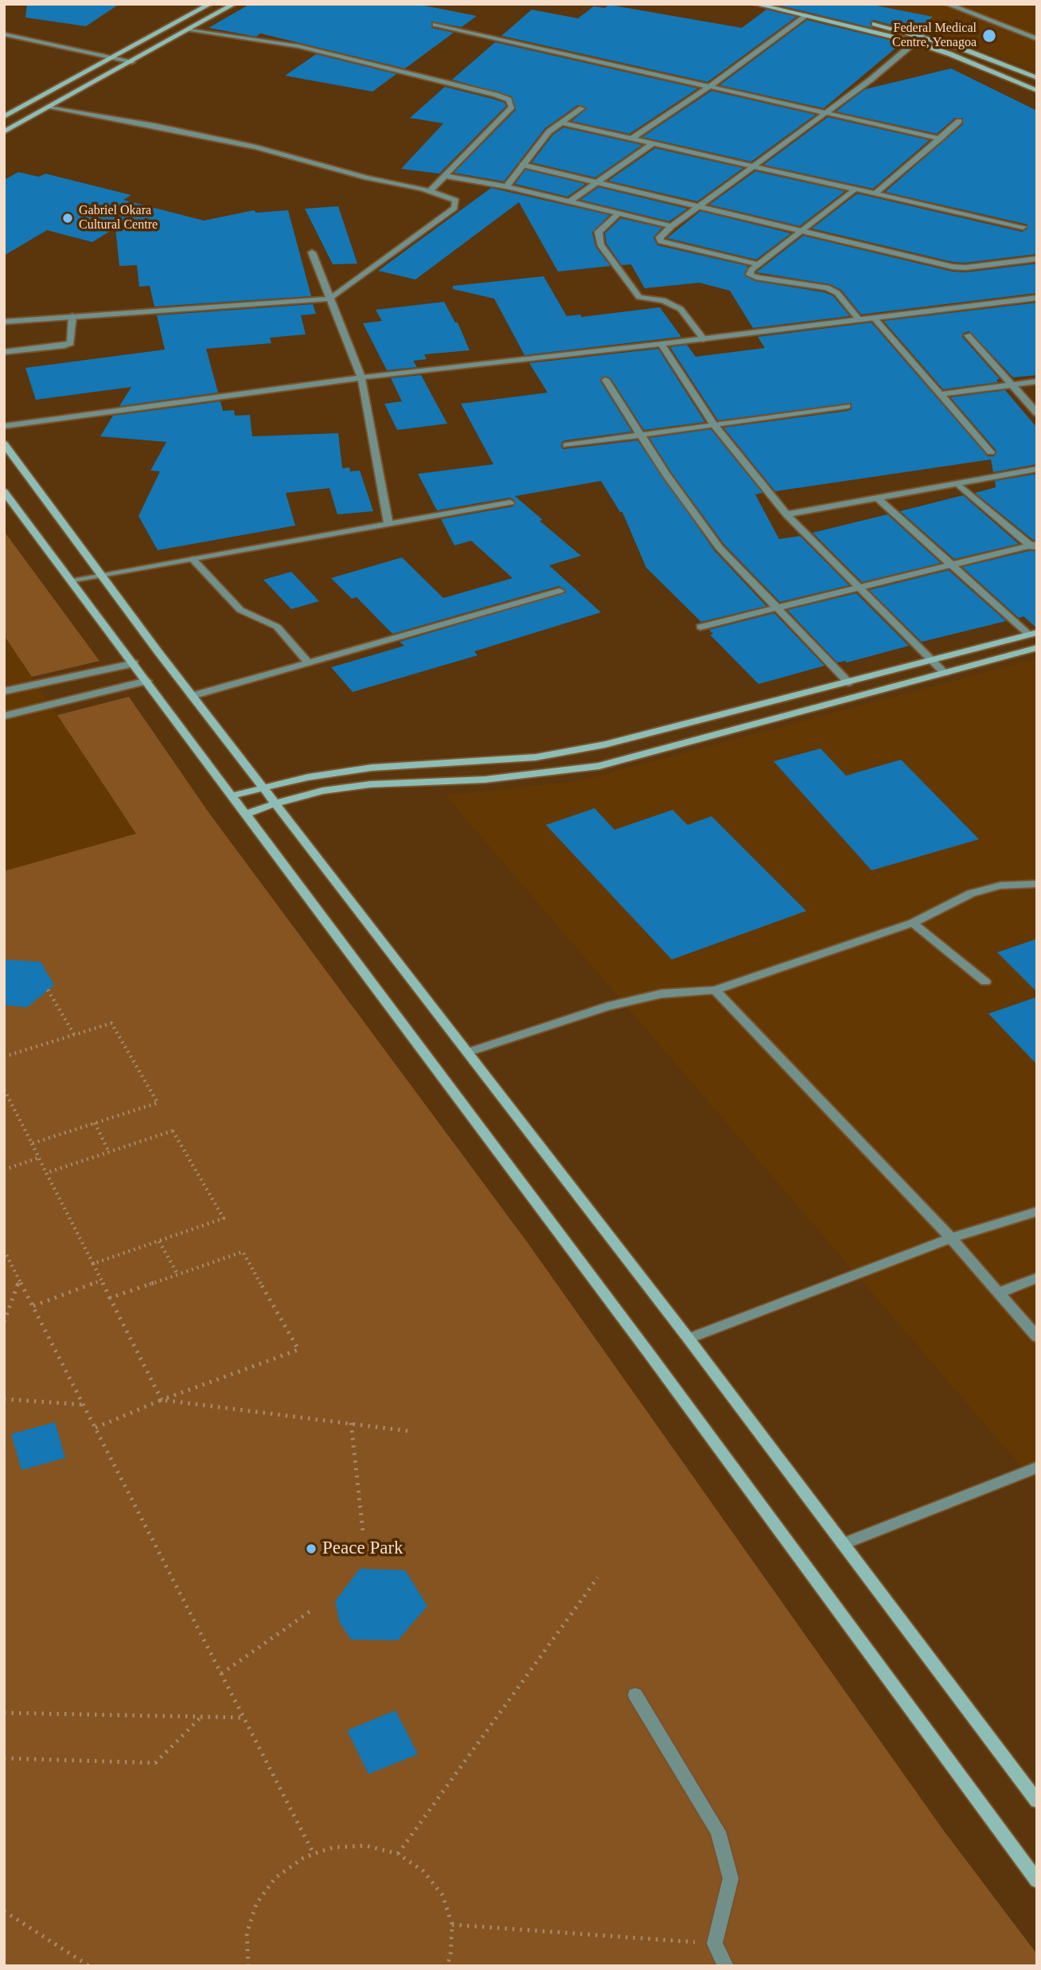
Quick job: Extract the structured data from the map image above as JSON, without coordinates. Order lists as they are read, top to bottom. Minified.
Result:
{"places":["Federal Medical Centre, Yenagoa","Gabriel Okara Cultural Centre","Peace Park"]}
